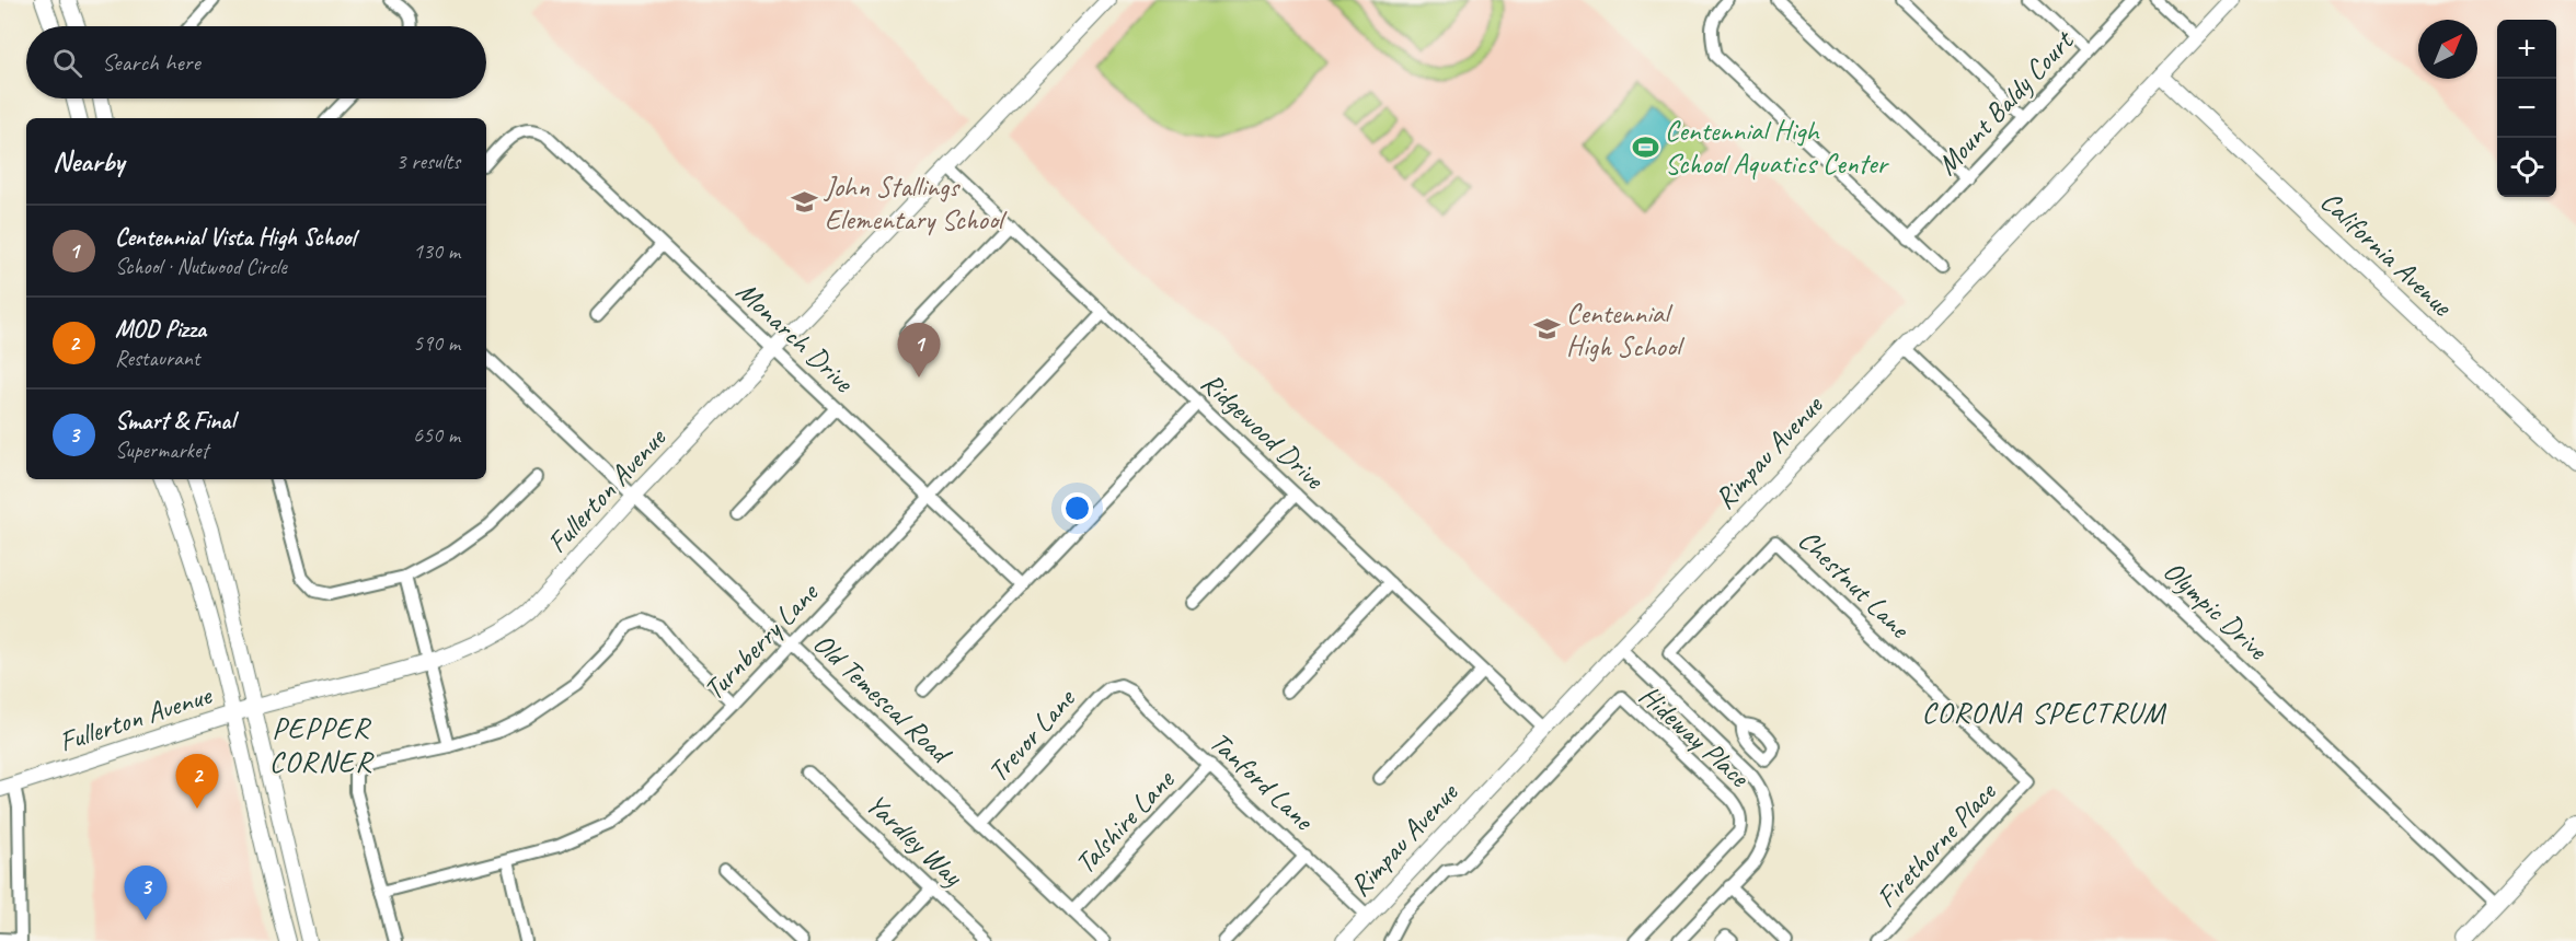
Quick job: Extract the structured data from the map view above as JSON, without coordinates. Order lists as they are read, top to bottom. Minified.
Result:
{"streets":{"main road":["California Avenue","Rimpau Avenue","Fullerton Avenue"],"street":["Mount Baldy Court","Monarch Drive","Ridgewood Drive","Chestnut Lane","Olympic Drive","Turnberry Lane","Old Temescal Road","Trevor Lane","Hideway Place","Tanford Lane","Talshire Lane","Yardley Way","Firethorne Place"]},"crossings":[["California Avenue","Rimpau Avenue"],["Monarch Drive","Fullerton Avenue"],["Monarch Drive","Turnberry Lane"],["Ridgewood Drive","Rimpau Avenue"],["Ridgewood Drive","Fullerton Avenue"],["Ridgewood Drive","Turnberry Lane"],["Rimpau Avenue","Olympic Drive"],["Rimpau Avenue","Tanford Lane"],["Fullerton Avenue","Old Temescal Road"],["Chestnut Lane","Firethorne Place"],["Turnberry Lane","Old Temescal Road"],["Old Temescal Road","Trevor Lane"],["Old Temescal Road","Talshire Lane"],["Trevor Lane","Tanford Lane"],["Tanford Lane","Talshire Lane"]],"districts":["CORONA SPECTRUM","PEPPER CORNER"],"places":{"sports":["Centennial High School Aquatics Center"],"school or university":["John Stallings Elementary School","Centennial High School"]},"north":"top right","page":{"map_buttons":["+","−"],"search":"Search here","heading":["Nearby","3 results"],"list":[{"mark":"1","name":"Centennial Vista High School","note":"School · Nutwood Circle","value":"130 m"},{"mark":"2","name":"MOD Pizza","note":"Restaurant","value":"590 m"},{"mark":"3","name":"Smart & Final","note":"Supermarket","value":"650 m"}],"pins":["1","2","3"]}}
